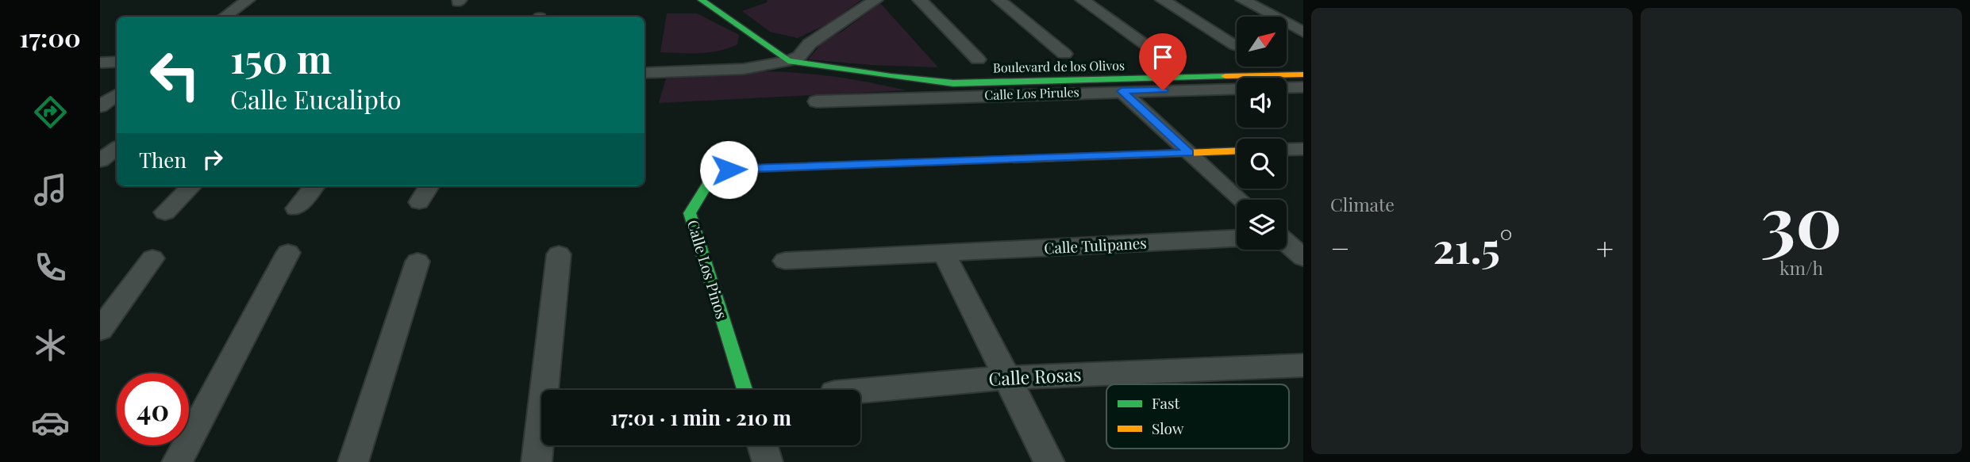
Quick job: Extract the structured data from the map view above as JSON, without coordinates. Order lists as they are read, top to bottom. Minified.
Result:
{"streets":{"street":["Boulevard de los Olivos","Calle Los Pirules","Calle Tulipanes","Calle Los Pinos","Calle Rosas"]},"legend":["Fast","Slow"],"north":"top right","page":{"tabs":"17:00","tile":["Climate",["30","km/h"]],"turn":["150 m","Calle Eucalipto"],"then":"Then","heat":["−","21.5°","+"],"limit":"40","trip":"17:01 · 1 min · 210 m"}}
